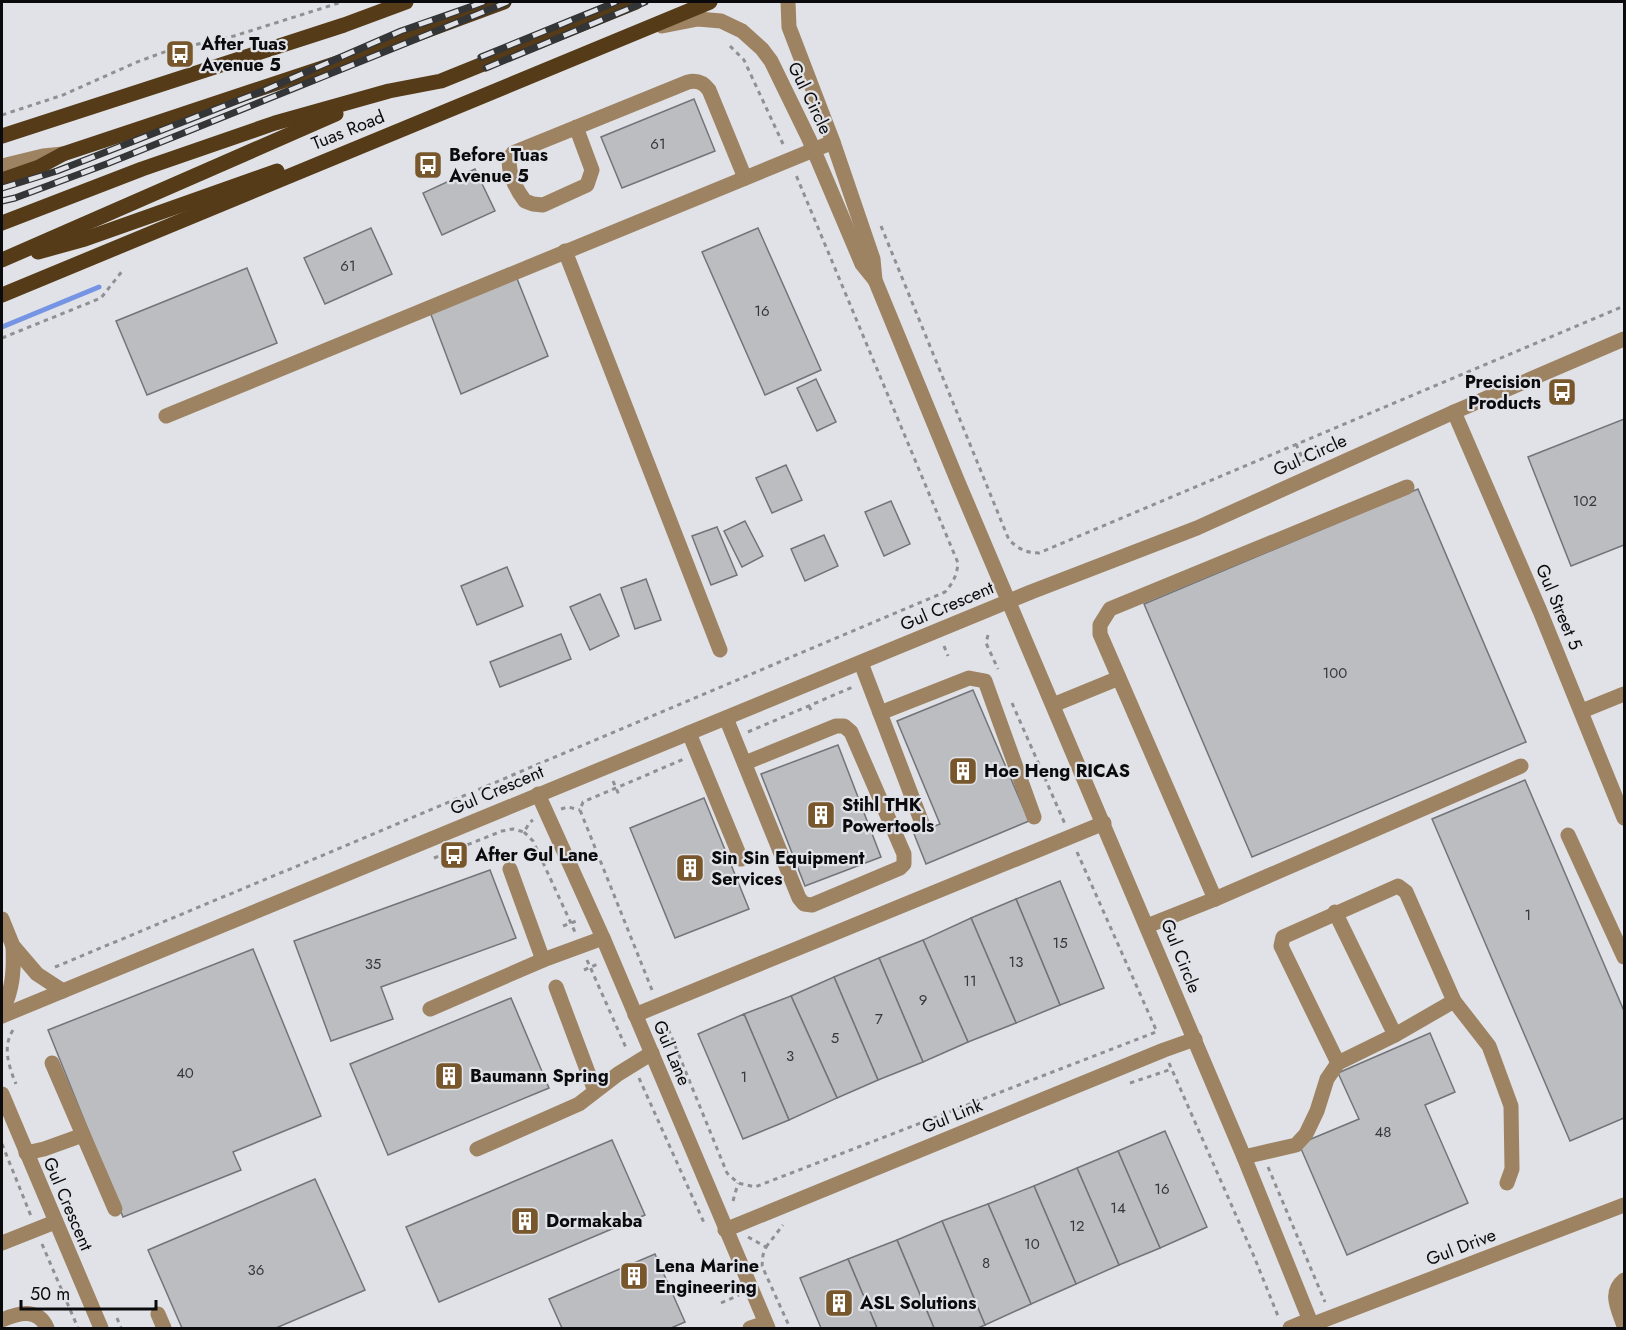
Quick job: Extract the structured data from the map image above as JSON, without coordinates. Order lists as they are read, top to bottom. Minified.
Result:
{"streets":{"main road":["Tuas Road"],"street":["Gul Circle","Gul Crescent","Gul Street 5","Gul Lane","Gul Link","Gul Drive"]},"crossings":[["Gul Circle","Tuas Road"],["Gul Circle","Gul Crescent"],["Gul Circle","Gul Street 5"],["Gul Circle","Gul Link"],["Gul Circle","Gul Drive"],["Gul Crescent","Gul Lane"],["Gul Lane","Gul Link"]],"places":{"bus stop":["After Tuas Avenue 5","Before Tuas Avenue 5","Precision Products","After Gul Lane"],"building":["Hoe Heng RICAS","Stihl THK Powertools","Sin Sin Equipment Services","Baumann Spring","Dormakaba","Lena Marine Engineering","ASL Solutions"]},"house_numbers":["61","61","16","102","100","1","15","13","35","11","9","7","5","3","40","1","48","16","14","12","10","8","36"],"scale_bar":"50 m"}
